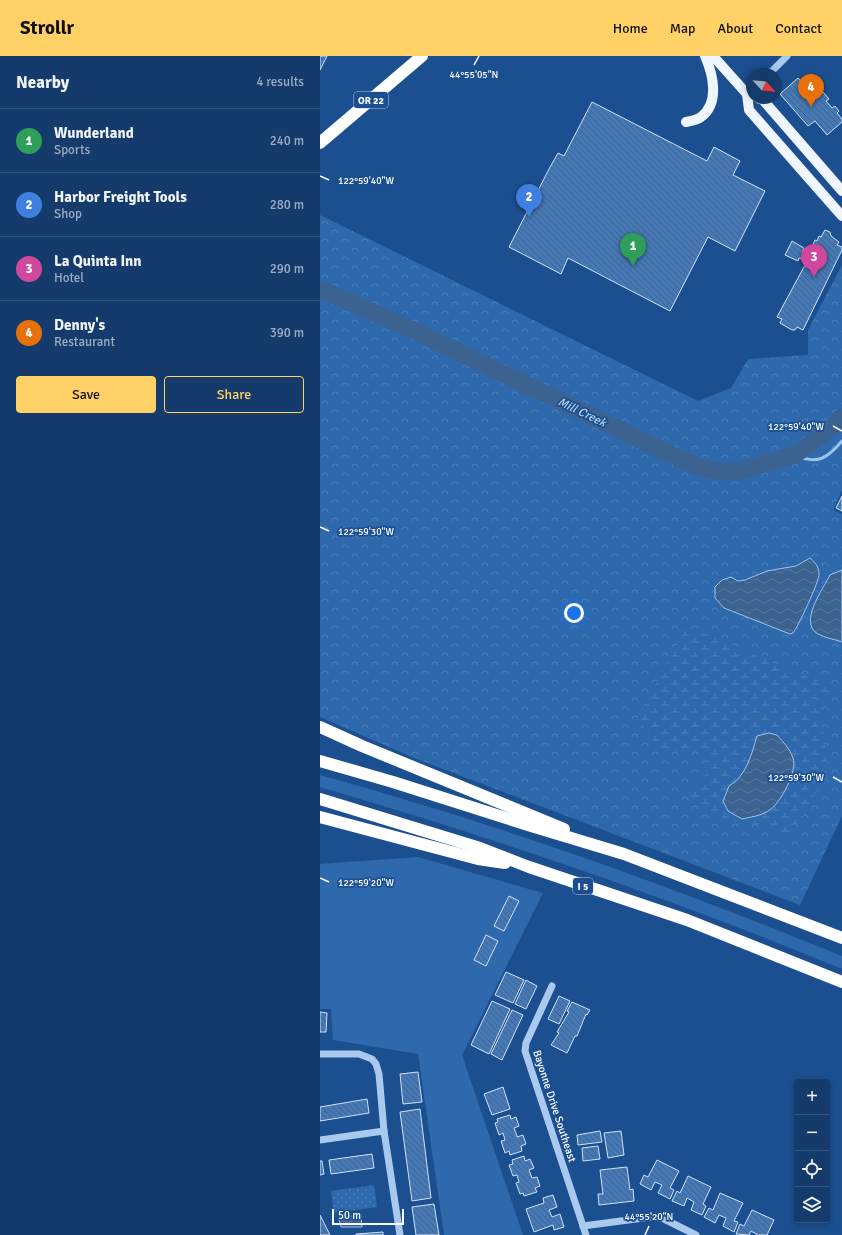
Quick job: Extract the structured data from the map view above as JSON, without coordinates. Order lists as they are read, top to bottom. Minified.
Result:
{"streets":{"highway":["OR 22","I 5"],"street":["Bayonne Drive Southeast"]},"water":["Mill Creek"],"scale_bar":"50 m","north":"bottom right","page":{"header":"Strollr","nav":["Home","Map","About","Contact"],"heading":["Nearby","4 results"],"pins":["4","2","1","3"],"list":[{"mark":"1","name":"Wunderland","note":"Sports","value":"240 m"},{"mark":"2","name":"Harbor Freight Tools","note":"Shop","value":"280 m"},{"mark":"3","name":"La Quinta Inn","note":"Hotel","value":"290 m"},{"mark":"4","name":"Denny's","note":"Restaurant","value":"390 m"}],"buttons":["Save","Share"],"map_buttons":["+","−"],"scale":"50 m"},"coordinates":["44°55'05\"N","122°59'40\"W","122°59'30\"W","122°59'20\"W","44°55'20\"N"]}
